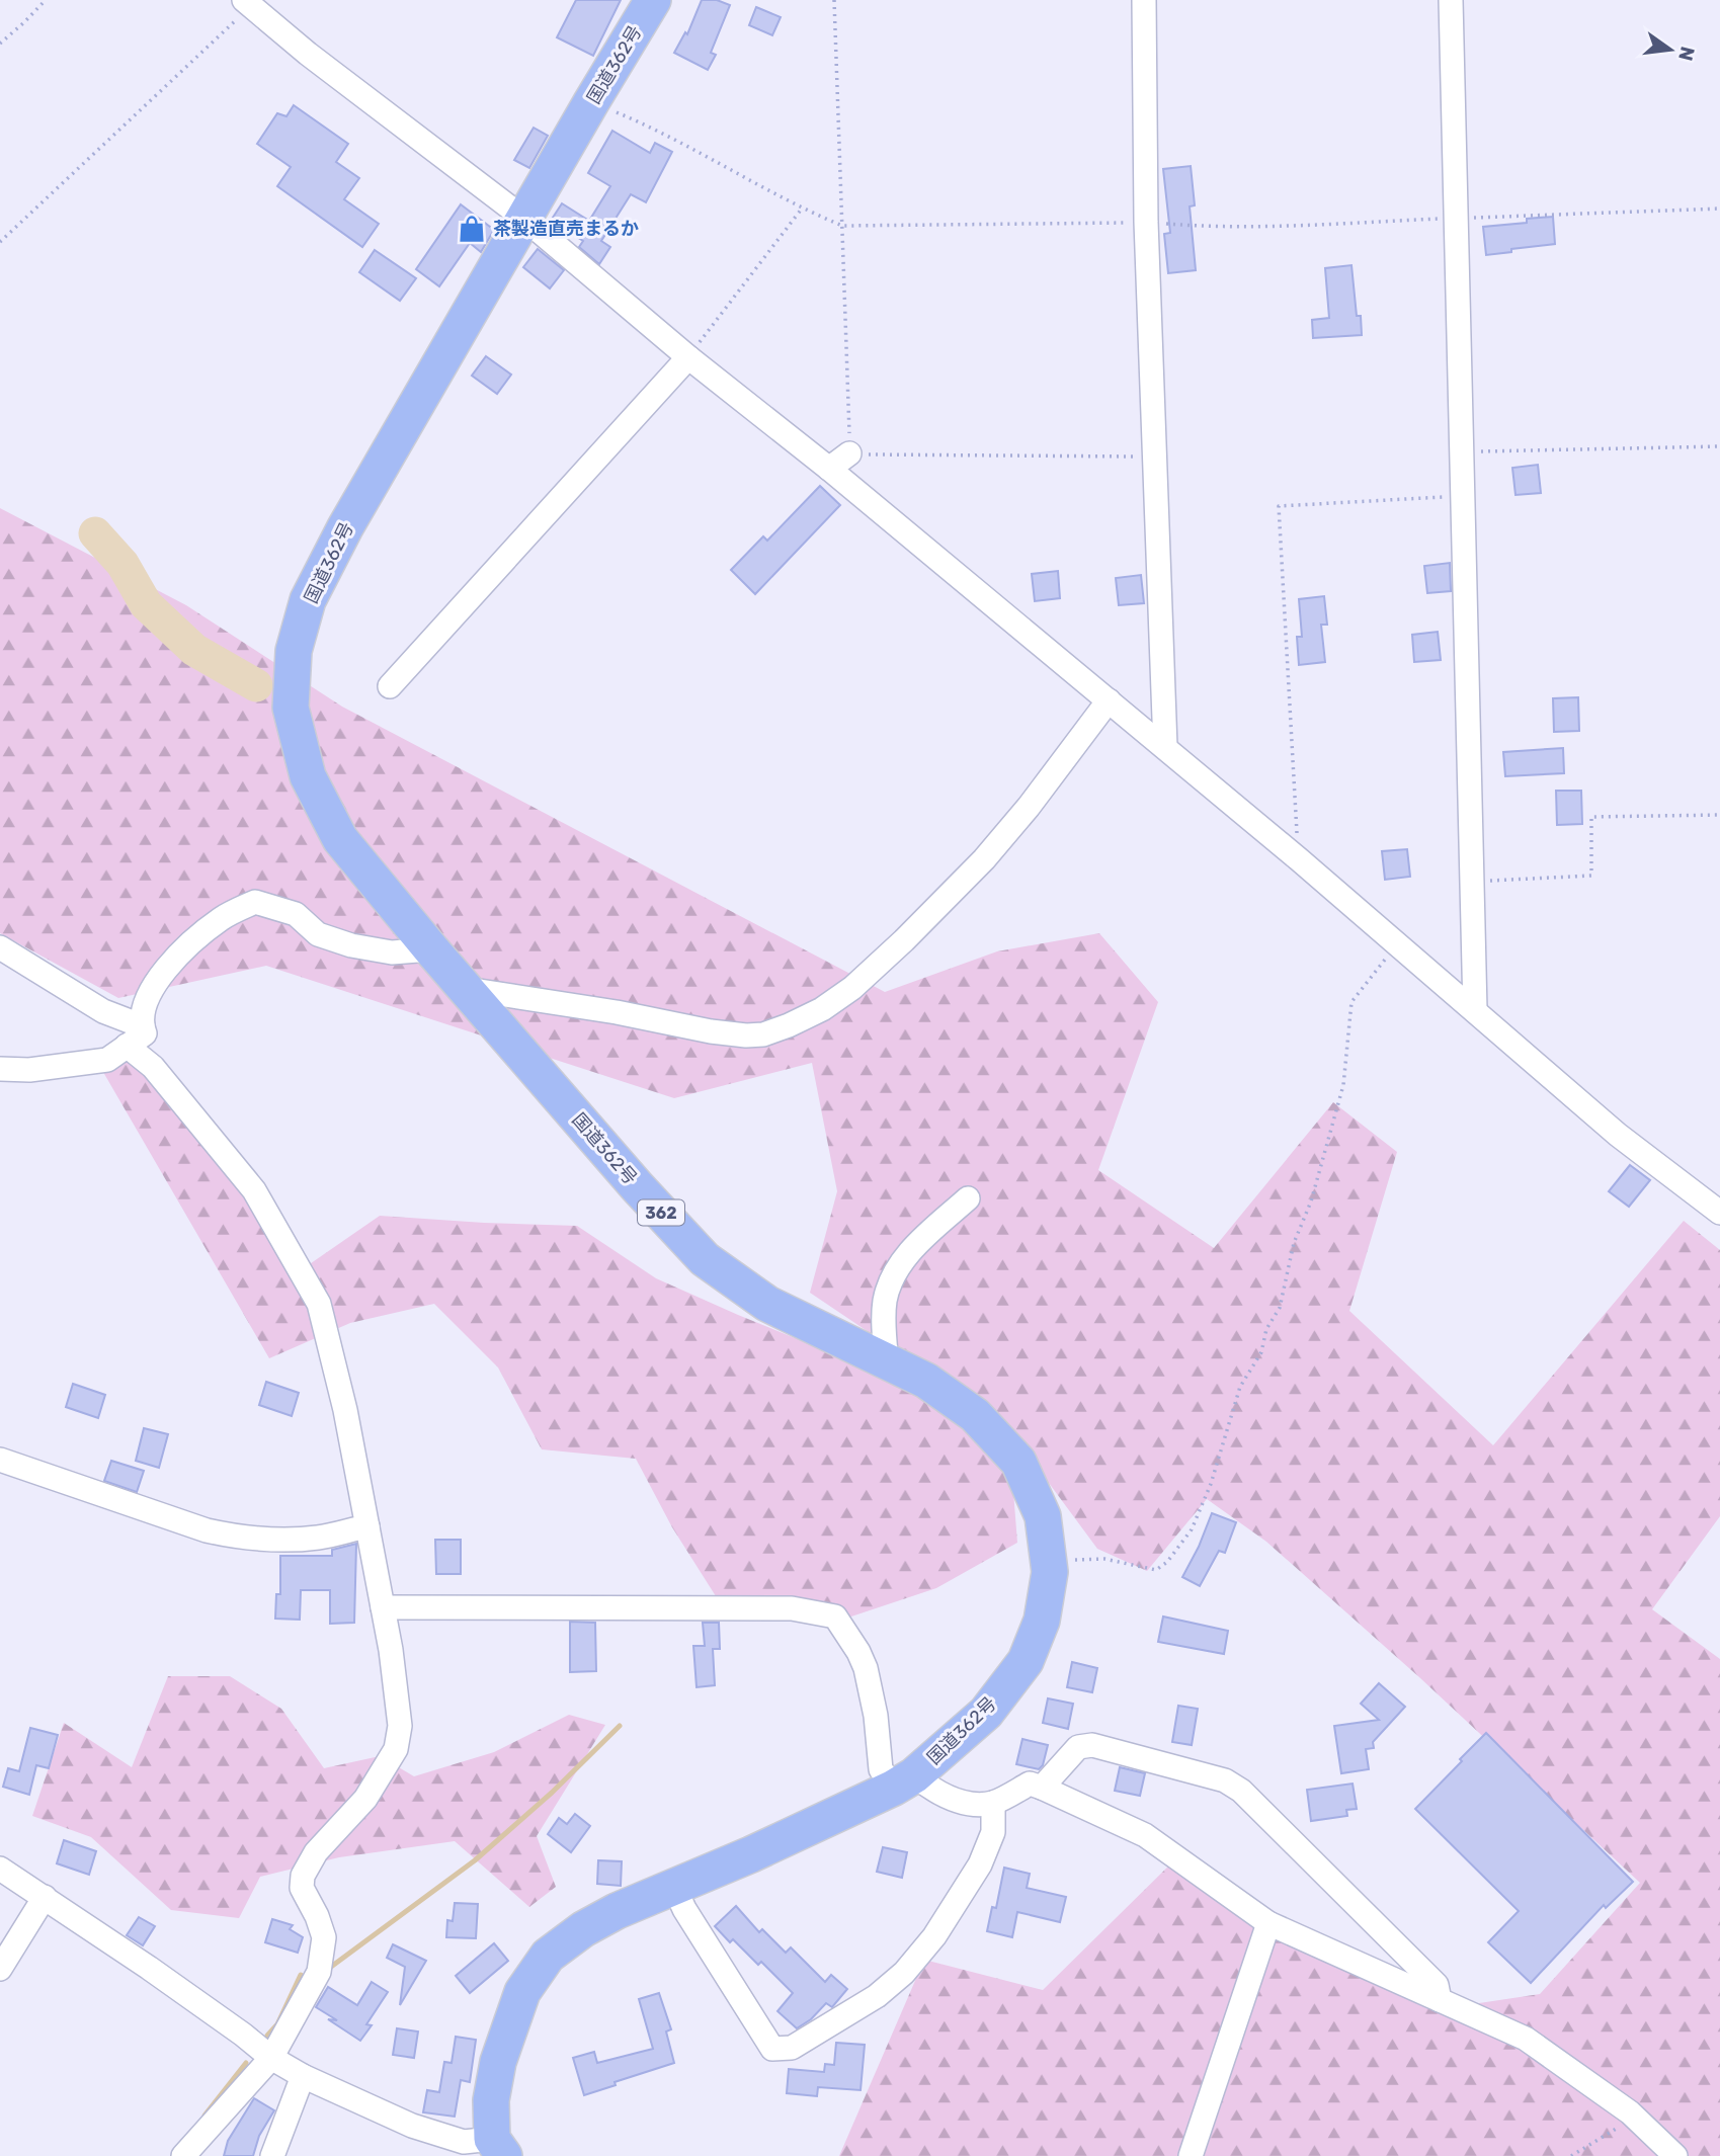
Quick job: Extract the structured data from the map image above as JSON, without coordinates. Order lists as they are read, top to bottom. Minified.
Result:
{"streets":{"highway":["国道362号","362"]},"places":{"shop":["茶製造直売まるか"]},"north":"right"}
